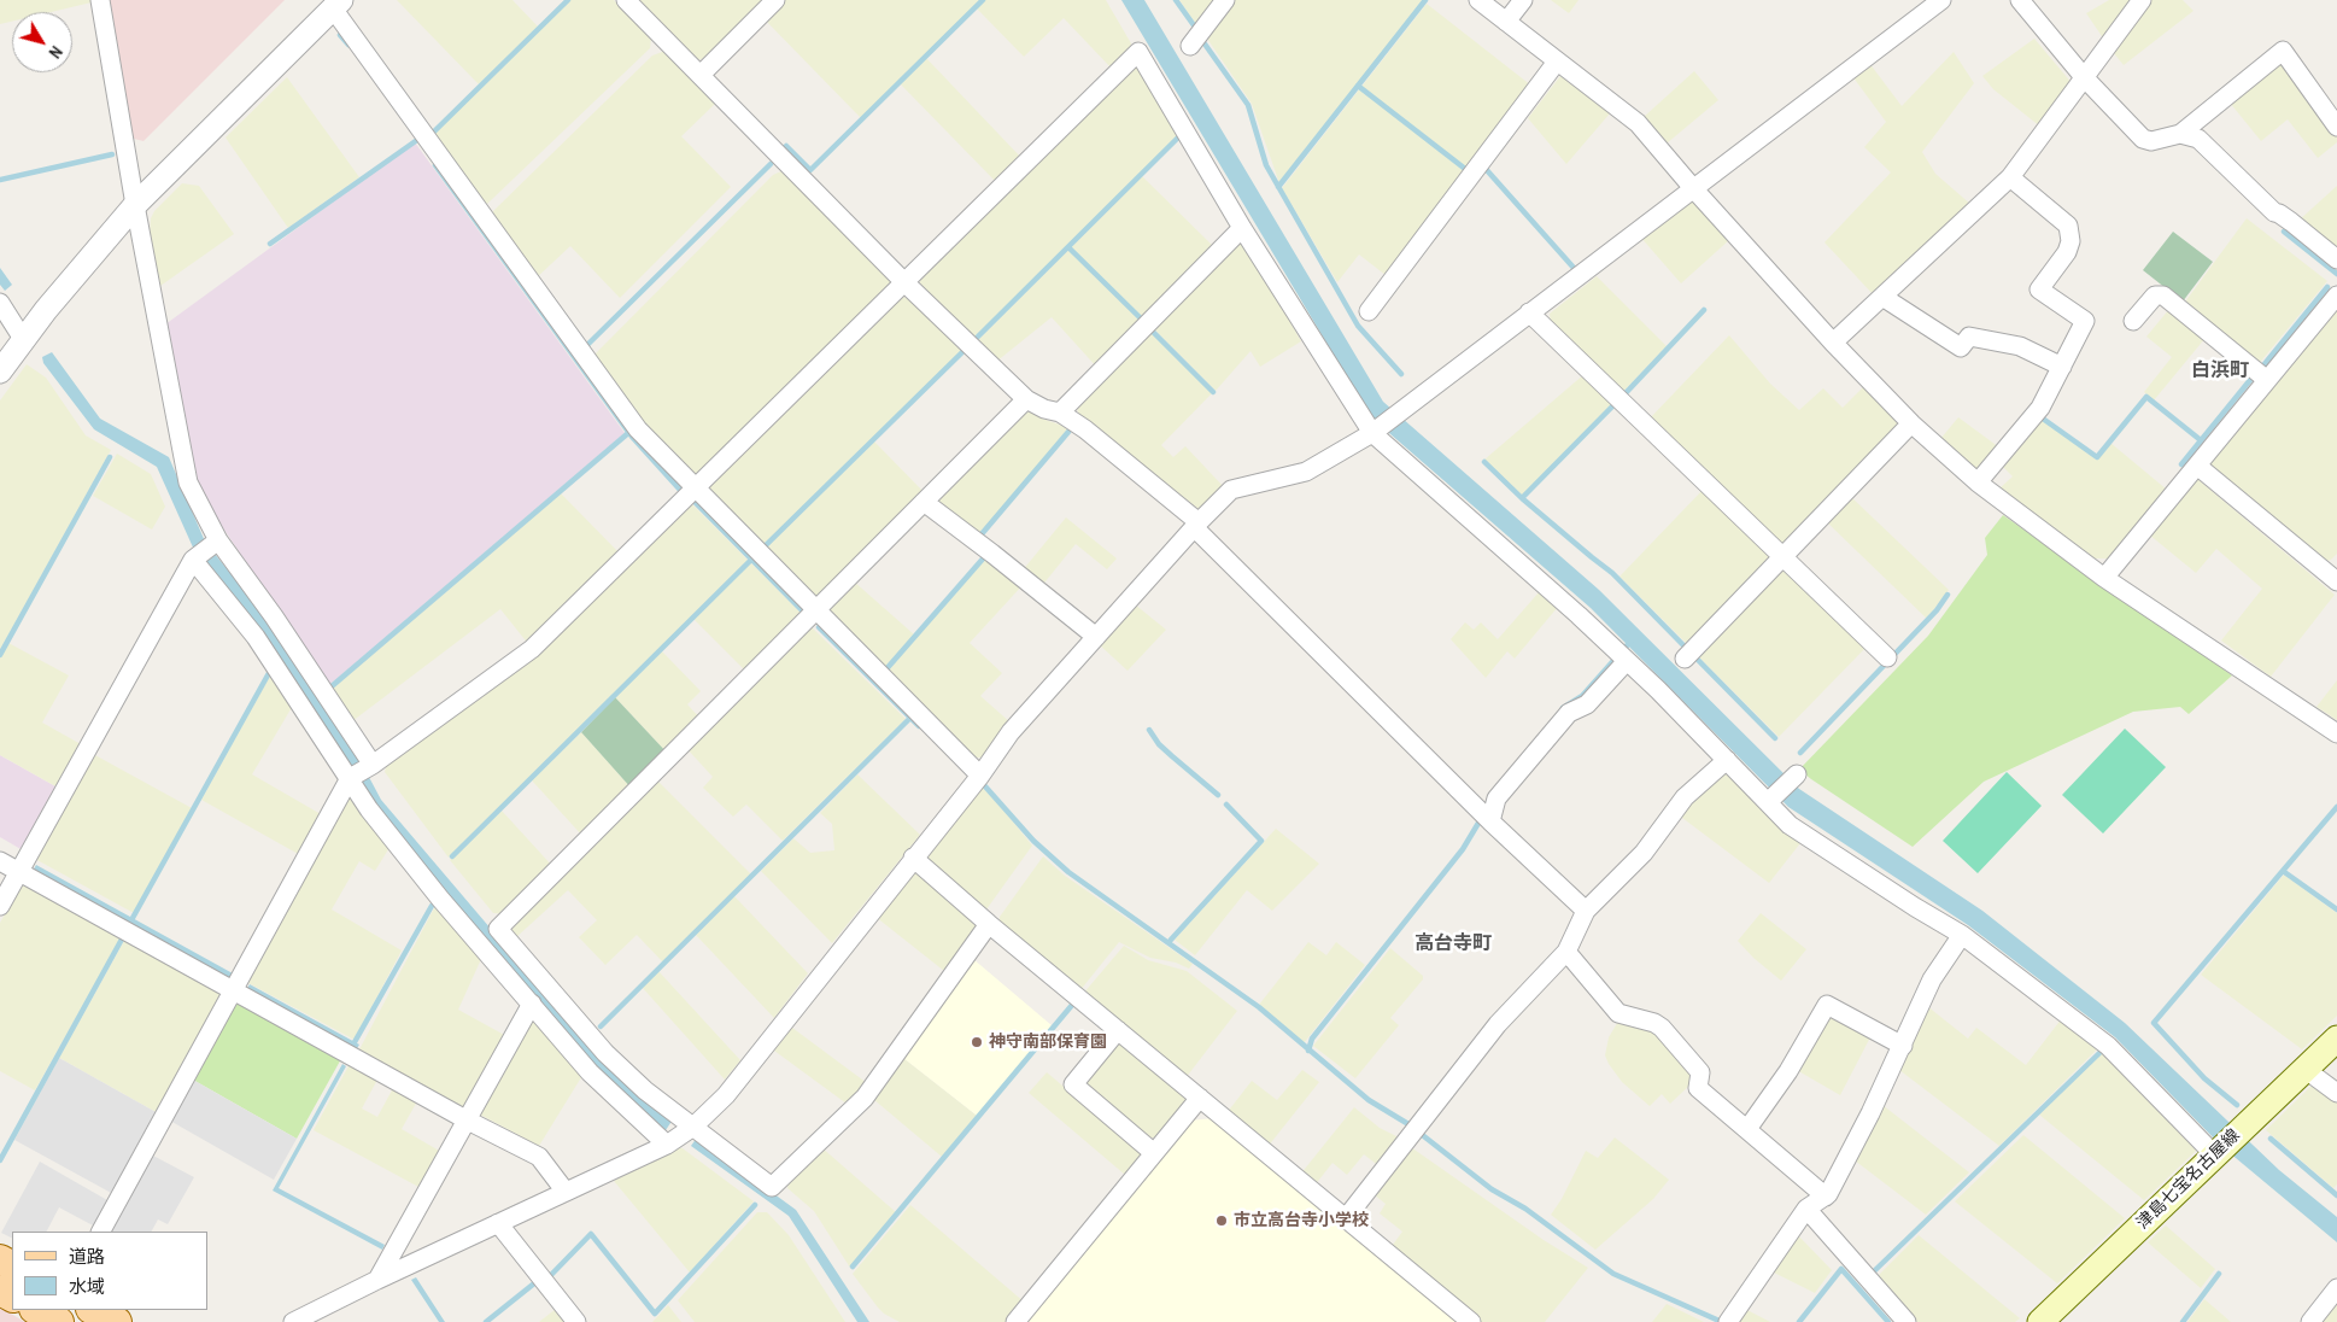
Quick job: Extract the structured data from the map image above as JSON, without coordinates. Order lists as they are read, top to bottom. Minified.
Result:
{"streets":{"main road":["津島七宝名古屋線"]},"districts":["白浜町","高台寺町"],"places":["神守南部保育園","市立高台寺小学校"],"legend":["道路","水域"],"north":"bottom right"}
